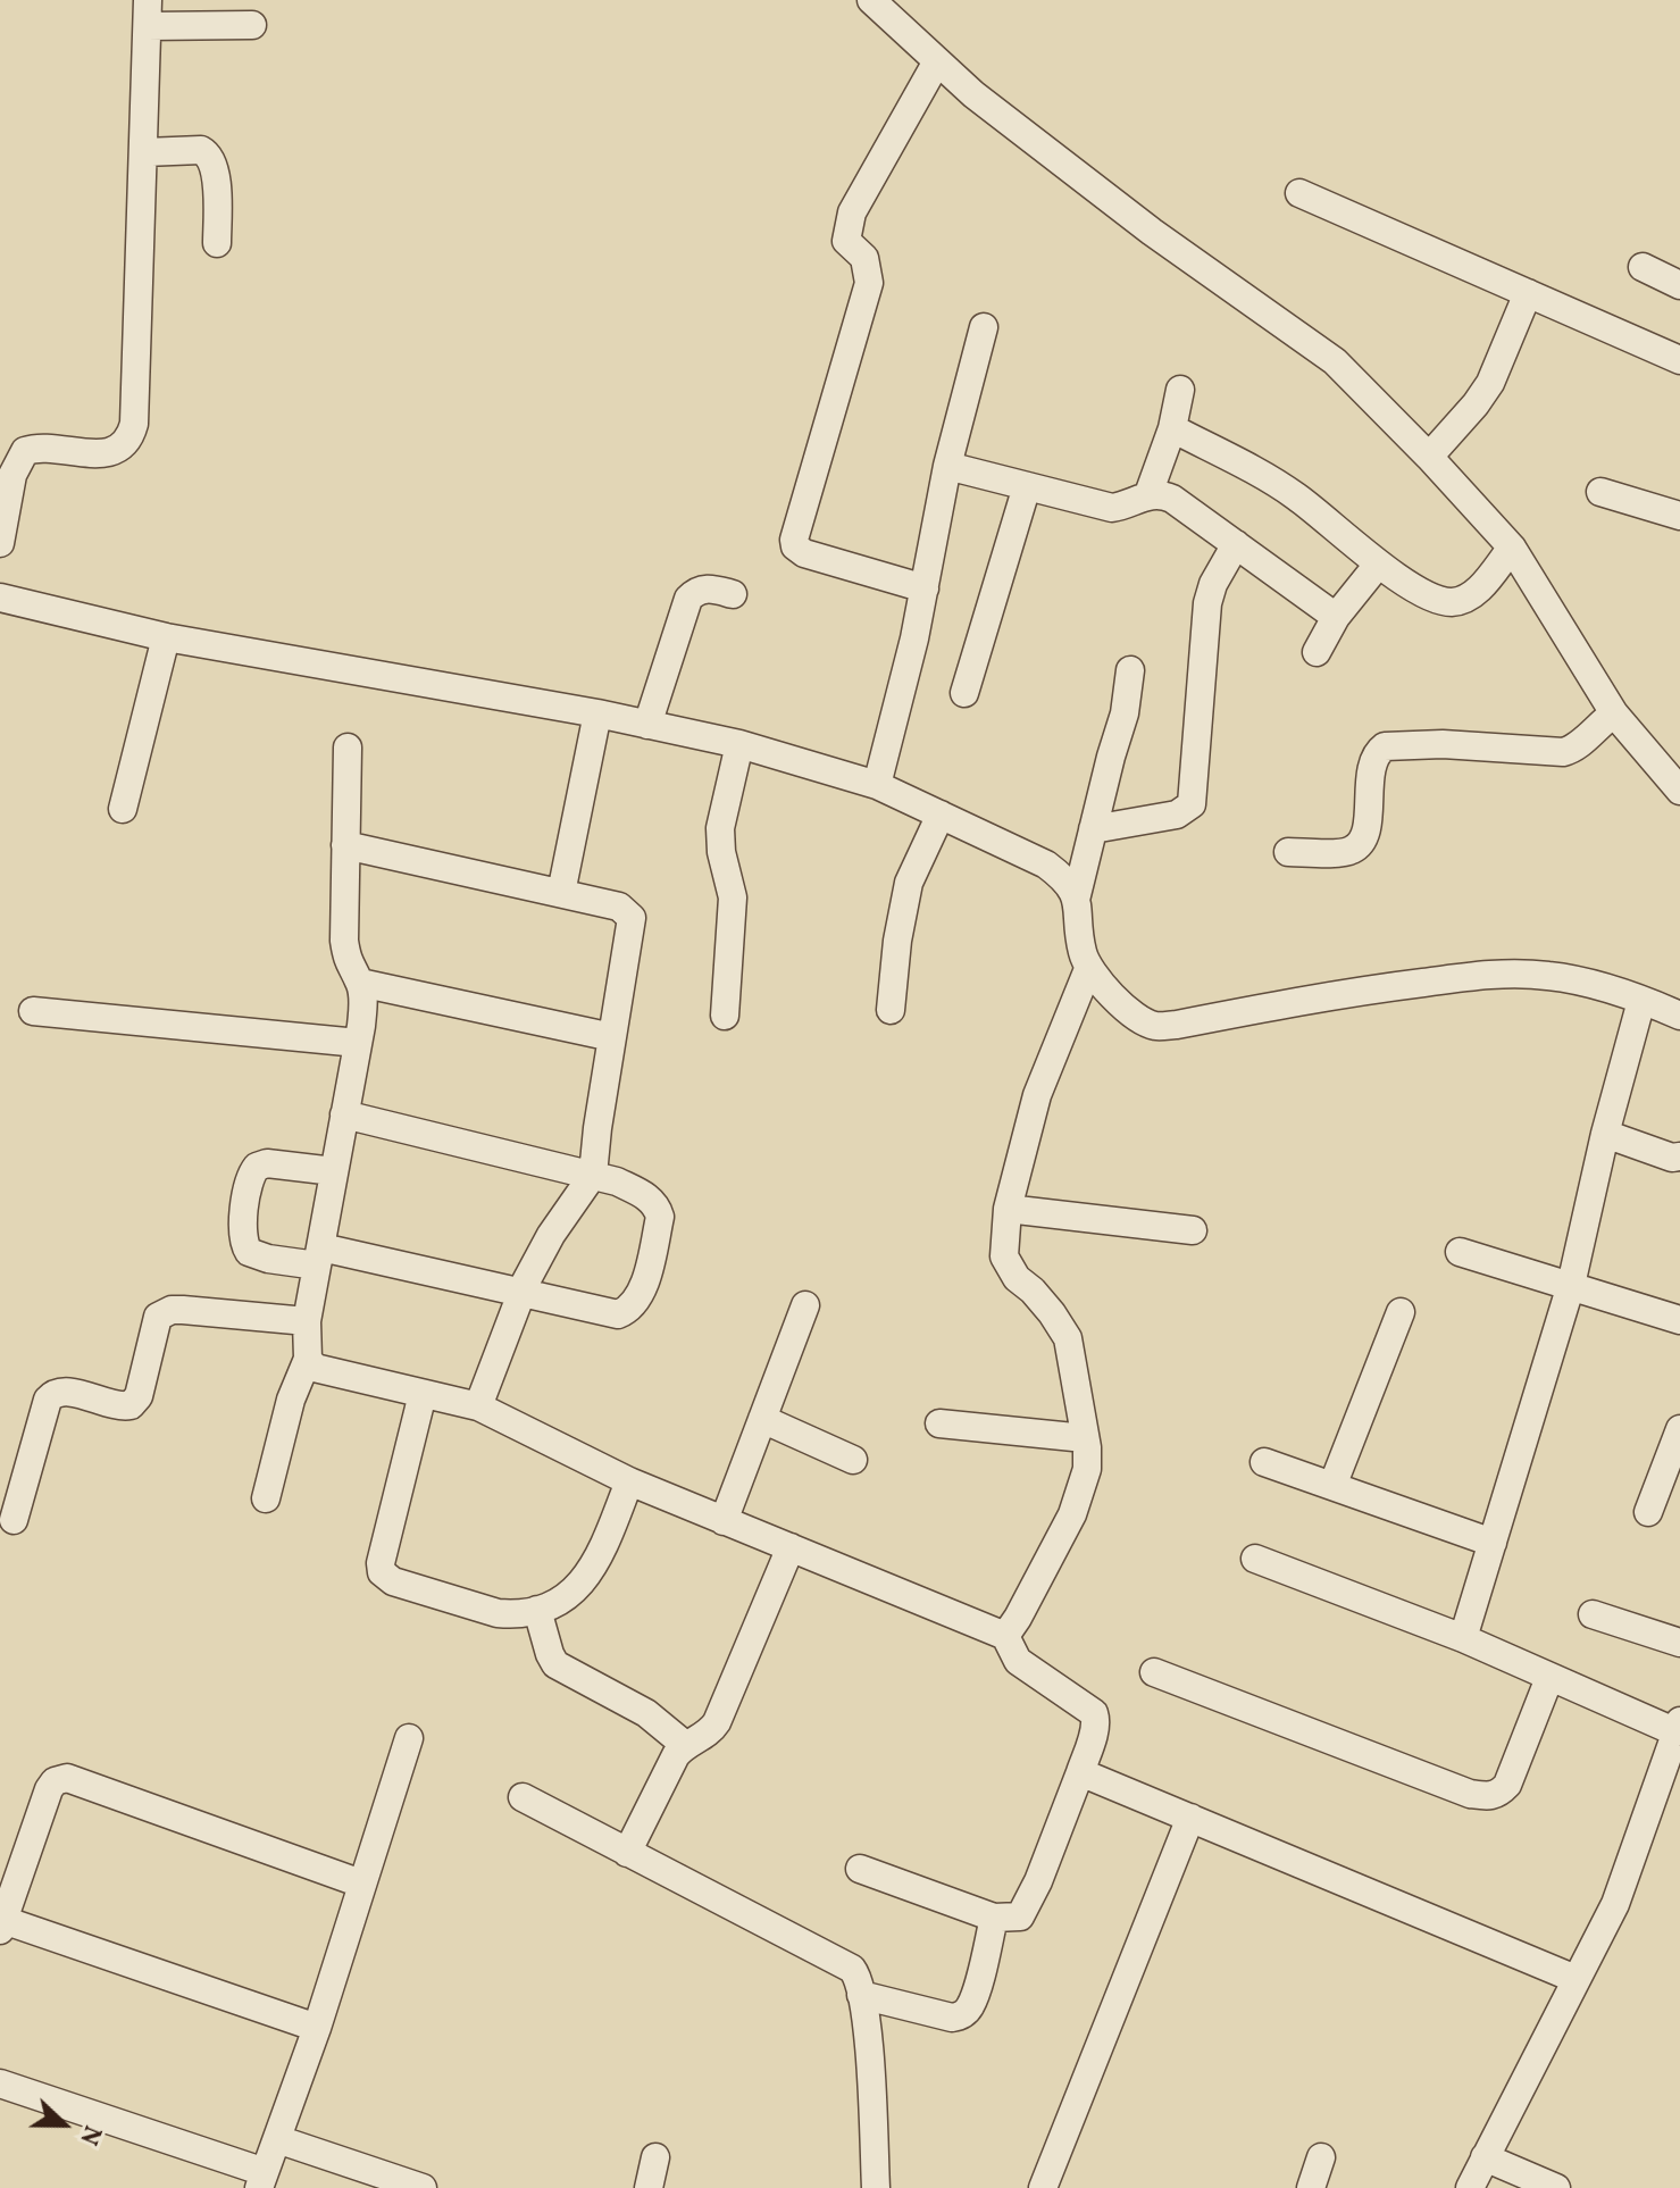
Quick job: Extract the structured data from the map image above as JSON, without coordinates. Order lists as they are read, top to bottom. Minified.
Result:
{"north":"right"}
